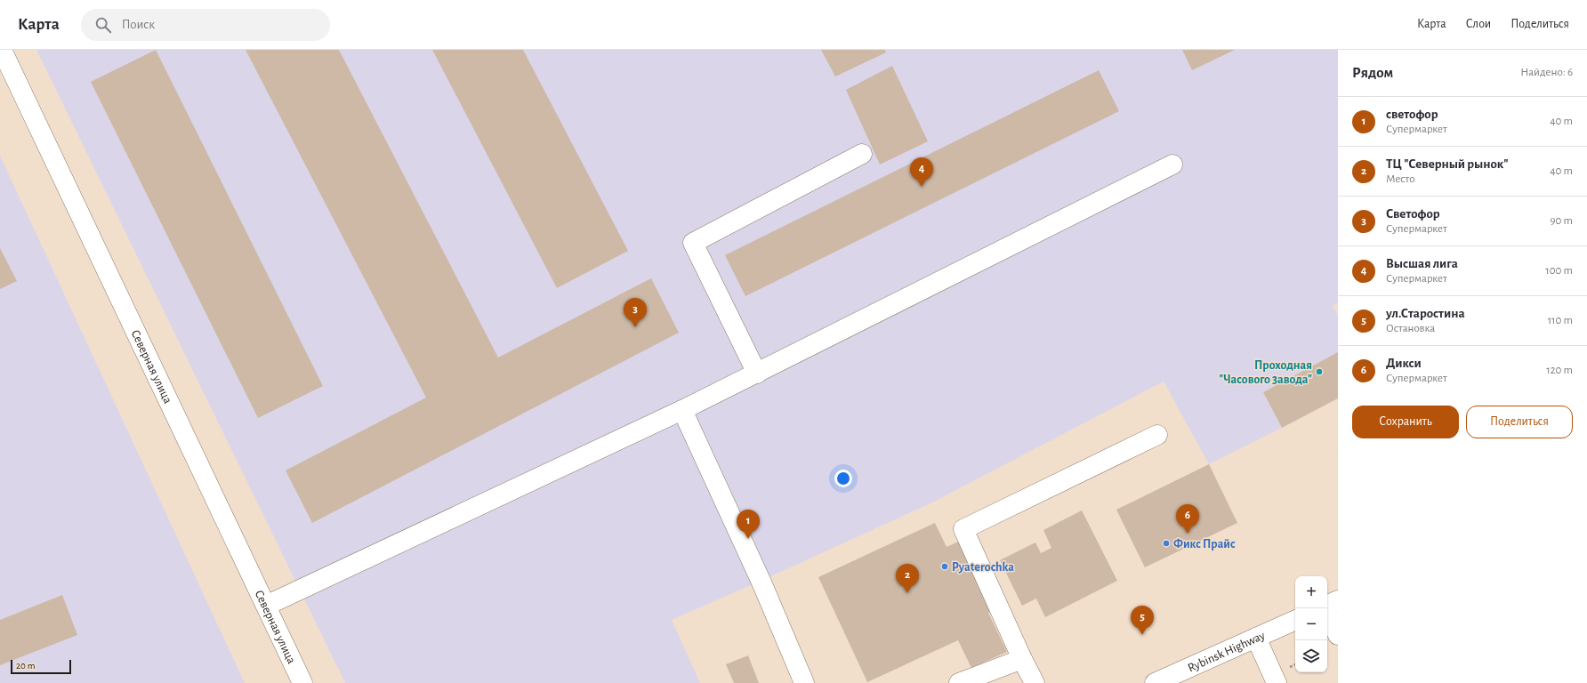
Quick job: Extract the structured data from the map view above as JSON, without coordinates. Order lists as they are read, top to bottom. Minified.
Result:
{"streets":{"street":["Северная улица","Rybinsk Highway"]},"places":["Проходная \"Часового 3авода\"","Фикс Прайс","Pyaterochka"],"scale_bar":"20 m","page":{"header":"Карта","search":"Поиск","nav":["Карта","Слои","Поделиться"],"heading":["Рядом","Найдено: 6"],"list":[{"mark":"1","name":"светофор","note":"Супермаркет","value":"40 m"},{"mark":"2","name":"ТЦ \"Северный рынок\"","note":"Место","value":"40 m"},{"mark":"3","name":"Светофор","note":"Супермаркет","value":"90 m"},{"mark":"4","name":"Высшая лига","note":"Супермаркет","value":"100 m"},{"mark":"5","name":"ул.Старостина","note":"Остановка","value":"110 m"},{"mark":"6","name":"Дикси","note":"Супермаркет","value":"120 m"}],"pins":["4","3","6","1","2","5"],"buttons":["Сохранить","Поделиться"],"map_buttons":["+","−"],"scale":"20 m"}}
